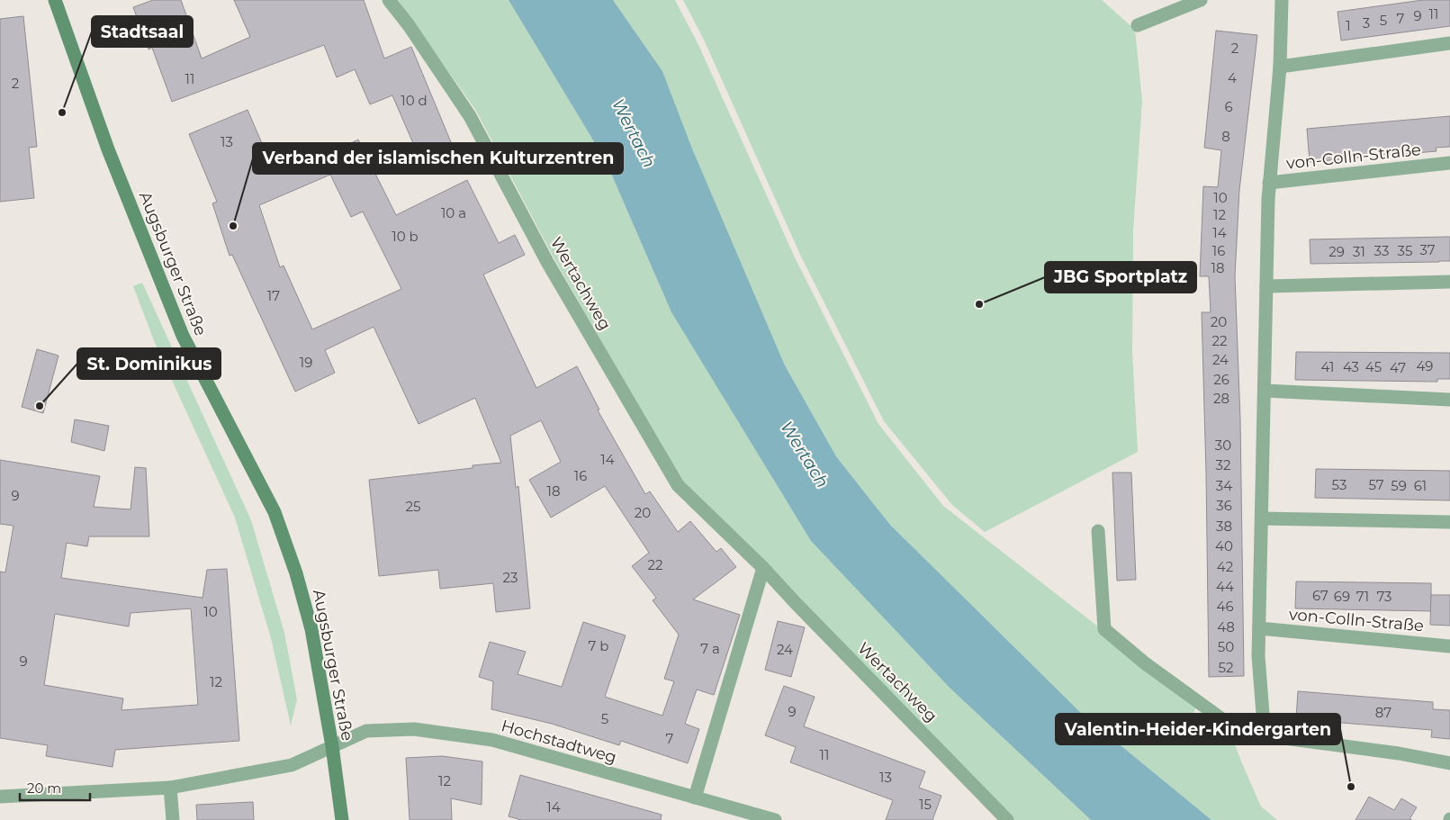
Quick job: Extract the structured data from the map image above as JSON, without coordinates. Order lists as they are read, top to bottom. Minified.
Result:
{"streets":{"main road":["Augsburger Straße"],"street":["von-Colln-Straße","Wertachweg","Hochstadtweg"]},"crossings":[["Augsburger Straße","Hochstadtweg"]],"water":["Wertach"],"places":["Stadtsaal","Verband der islamischen Kulturzentren","JBG Sportplatz","St. Dominikus","Valentin-Heider-Kindergarten"],"house_numbers":["11","9","7","5","3","1","2","4","11","2","10 d","6","8","13","10","10 a","12","14","10 b","37","16","33","35","29","31","18","17","20","22","24","19","49","41","43","45","47","26","28","30","14","32","16","53","57","34","59","61","18","9","36","25","20","38","40","22","42","23","44","67","69","71","73","46","10","48","7 b","50","7 a","24","9","52","12","9","87","5","7","11","13","12","15","14"],"scale_bar":"20 m"}
